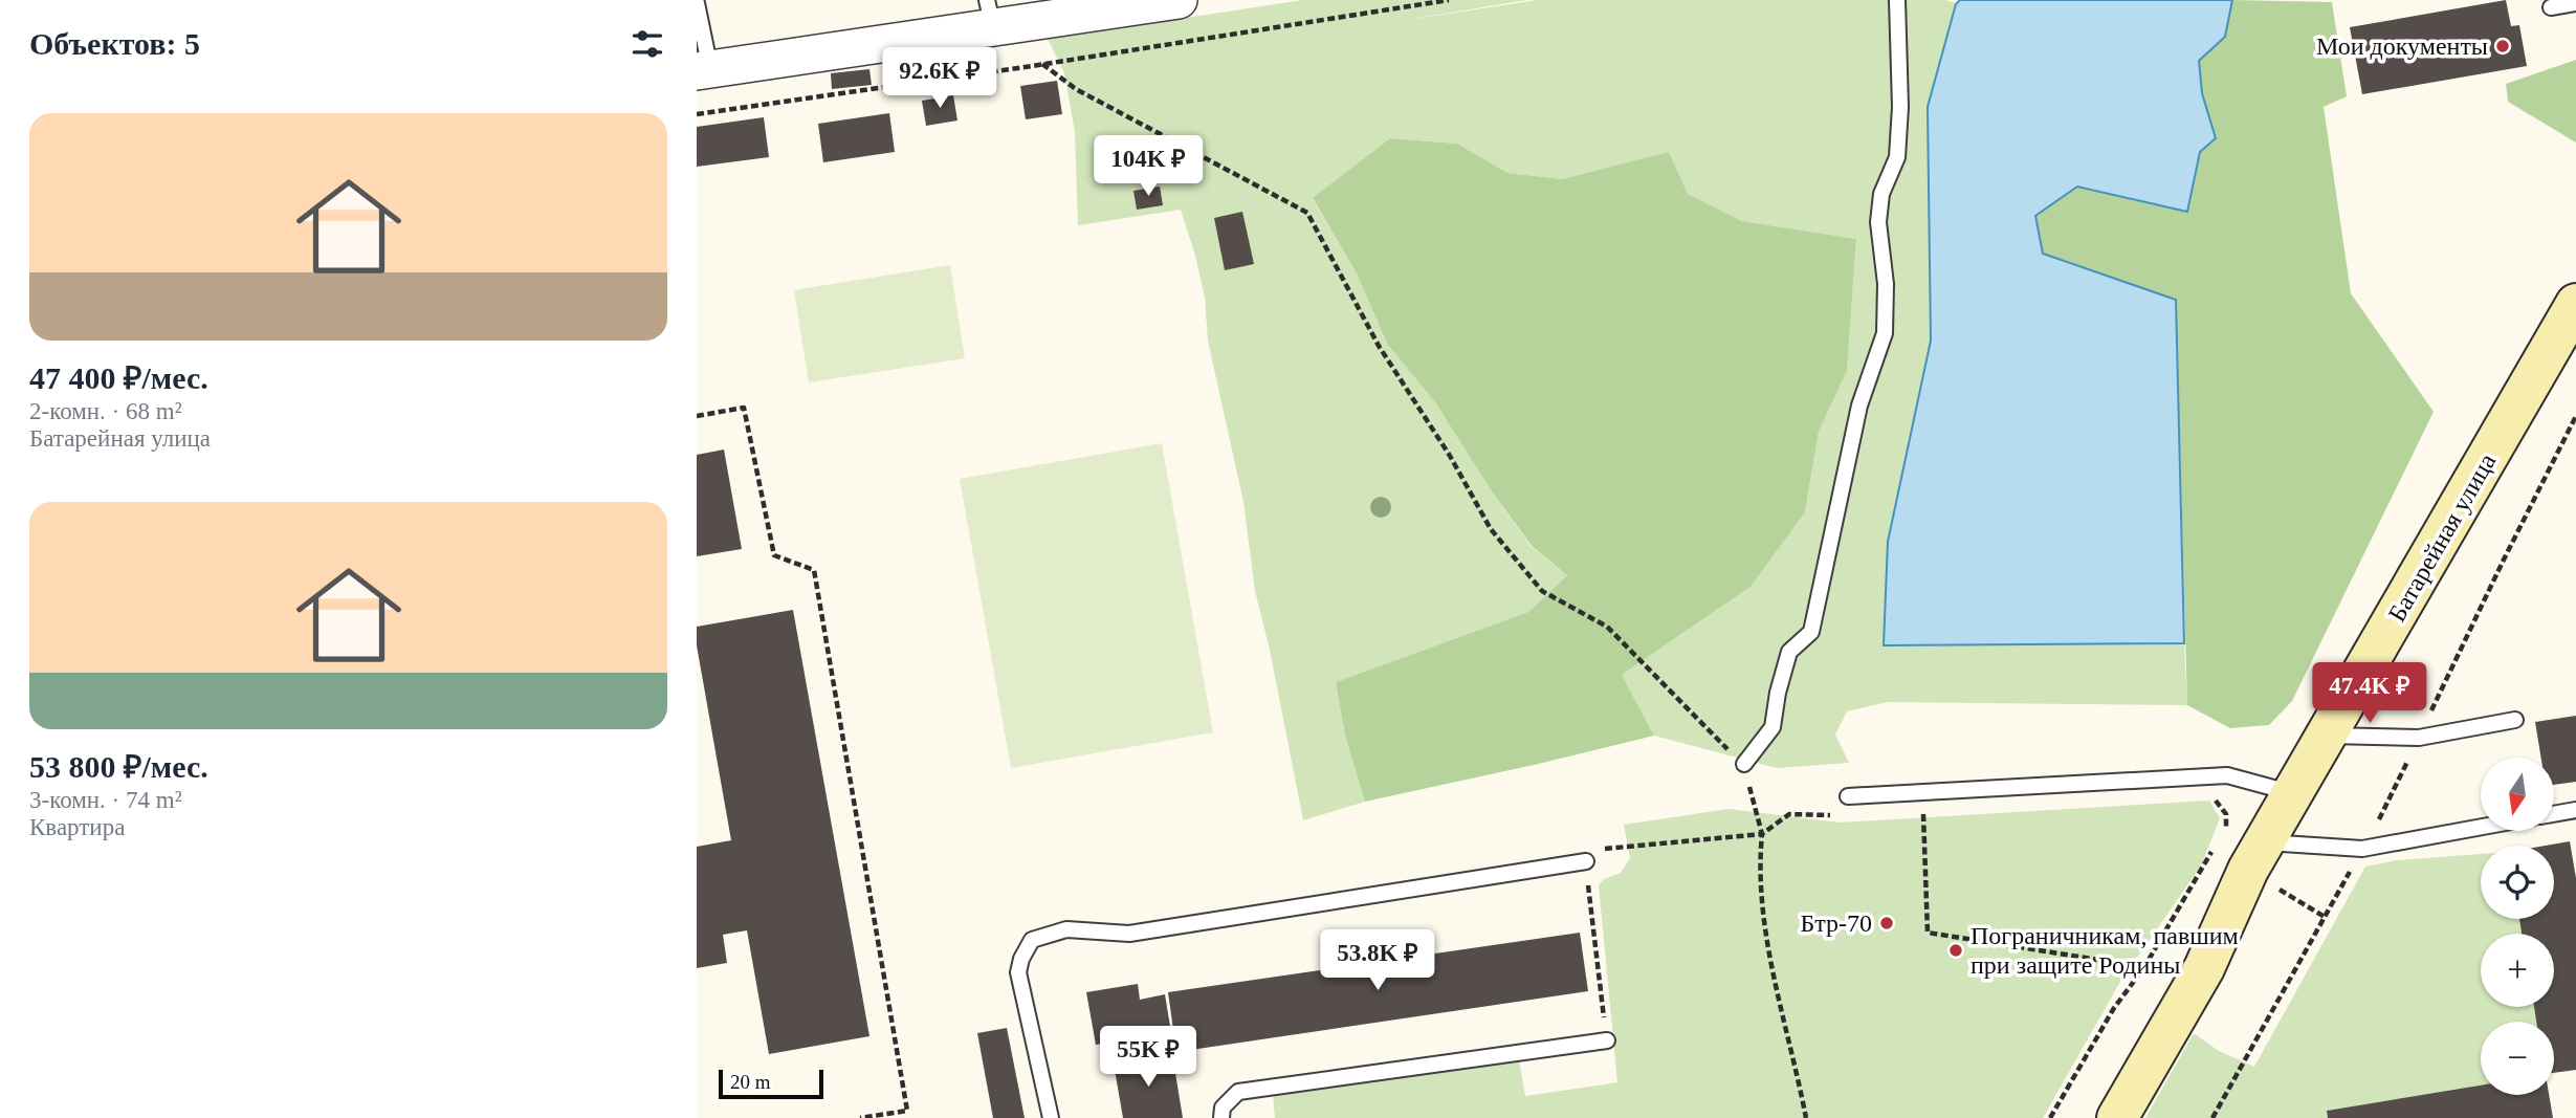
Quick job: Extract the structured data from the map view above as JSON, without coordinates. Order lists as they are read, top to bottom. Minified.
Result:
{"streets":{"main road":["Батарейная улица"]},"places":["Мои документы","Бтр-70","Пограничникам, павшим при защите Родины"],"scale_bar":"20 m","north":"bottom","page":{"heading":"Объектов: 5","price":["92.6K ₽","104K ₽","47.4K ₽","53.8K ₽","55K ₽"],"list":[{"name":"47 400 ₽/мес.","note":"2-комн. · 68 m² · Батарейная улица"},{"name":"53 800 ₽/мес.","note":"3-комн. · 74 m² · Квартира"}],"map_buttons":["+","−"],"scale":"20 m"}}
